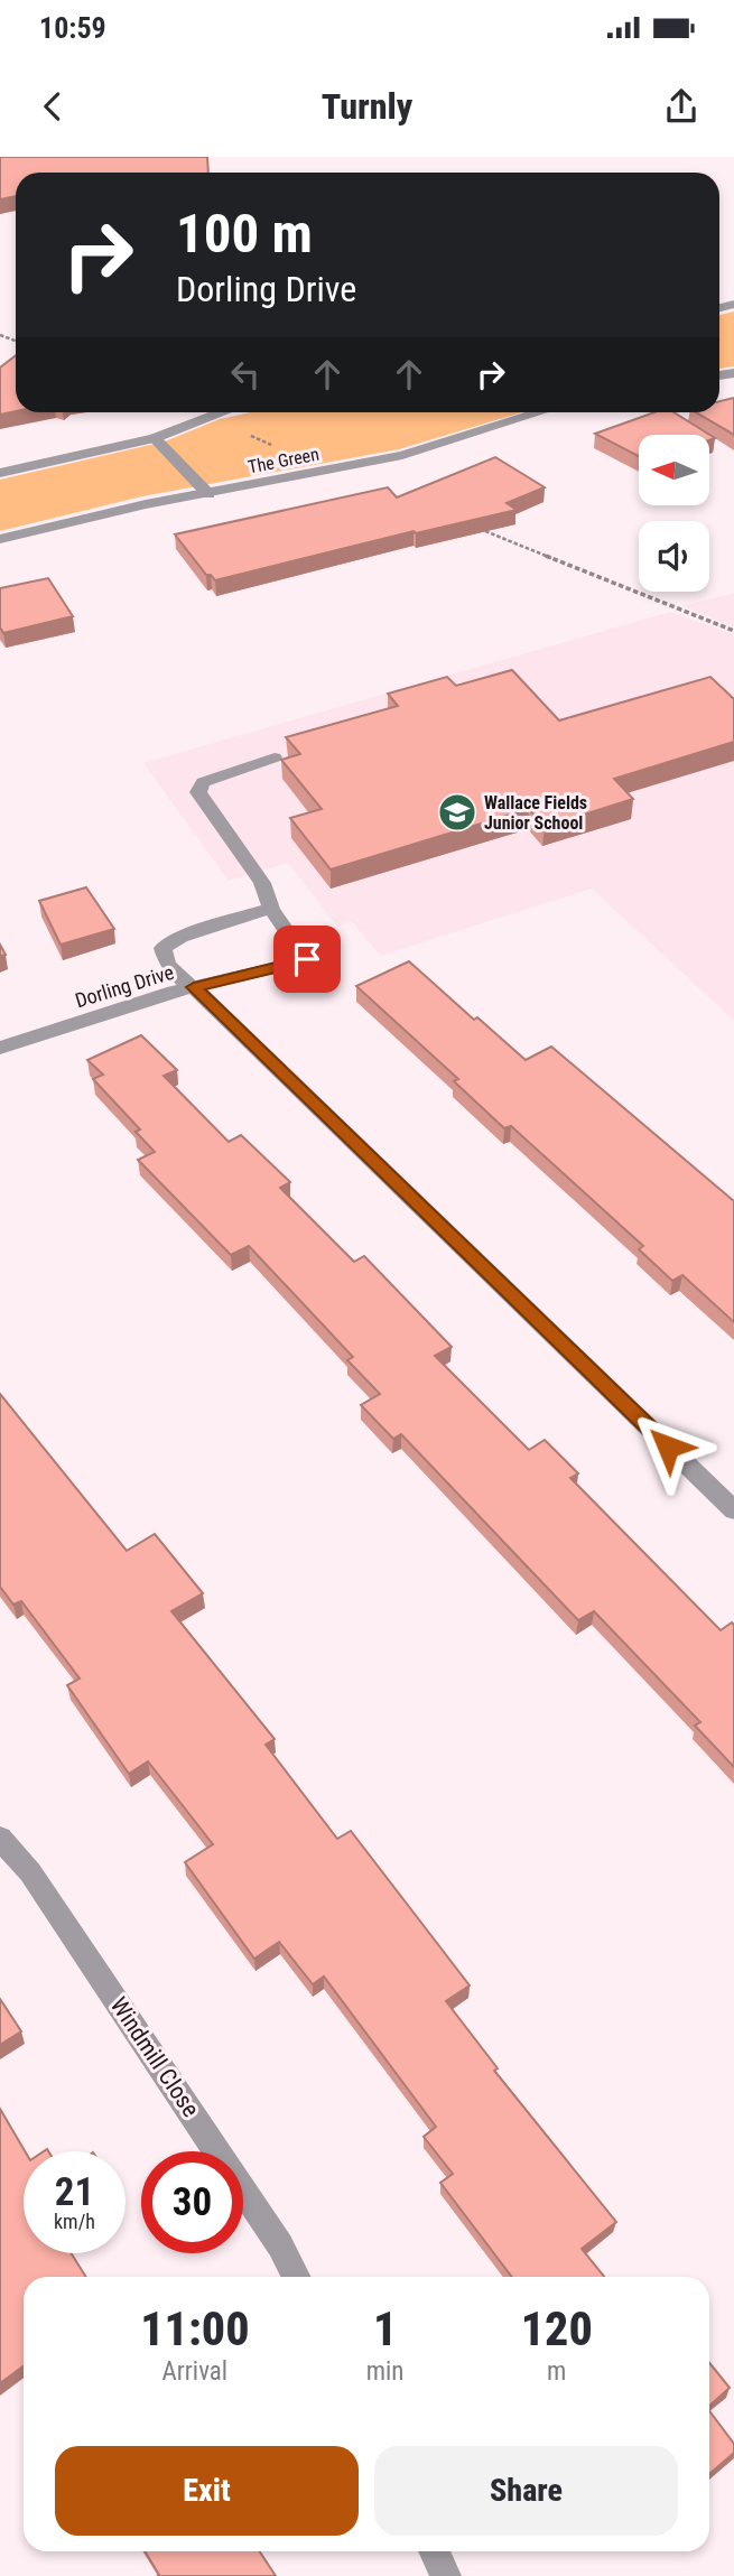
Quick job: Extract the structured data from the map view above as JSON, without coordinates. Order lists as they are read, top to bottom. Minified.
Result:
{"streets":{"street":["The Green","Dorling Drive","Windmill Close"]},"places":{"school or university":["Wallace Fields Junior School"]},"north":"left","page":{"status":"10:59","header":"Turnly","turn":["100 m","Dorling Drive"],"speed":"21 km/h","limit":"30","eta":["11:00","Arrival","1","min","120","m"],"buttons":["Exit","Share"]}}
